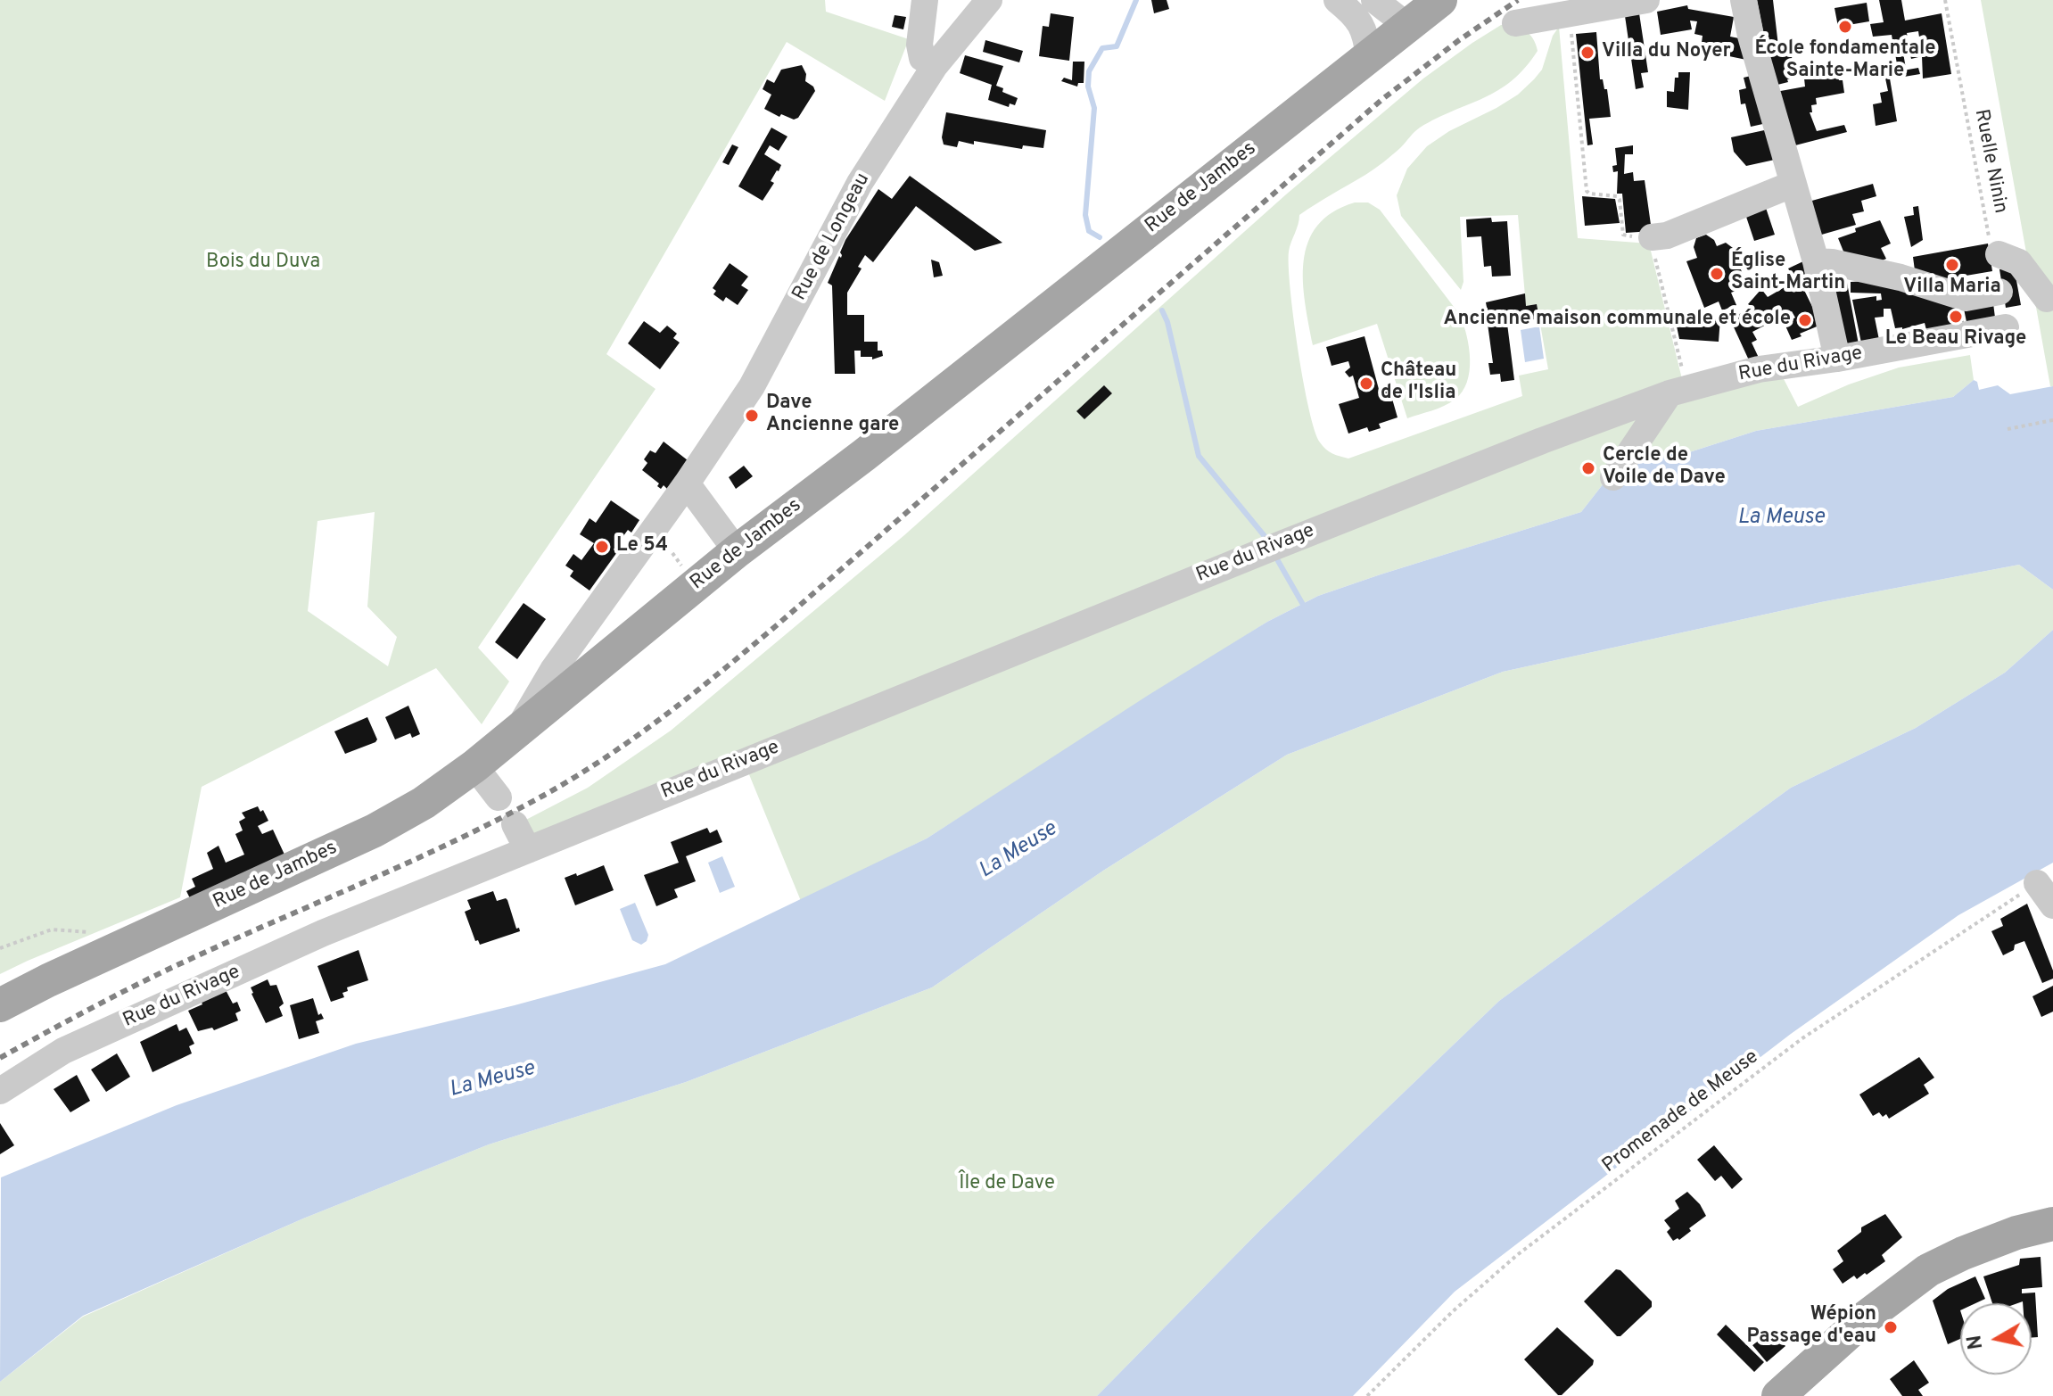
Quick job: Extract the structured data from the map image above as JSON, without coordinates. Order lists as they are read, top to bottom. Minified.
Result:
{"streets":{"main road":["Rue de Jambes"],"street":["Rue de Longeau","Rue du Rivage"],"path":["Ruelle Ninin","Promenade de Meuse"]},"crossings":[["Rue de Jambes","Rue de Longeau"]],"water":["La Meuse"],"parks":["Bois du Duva","Île de Dave"],"places":["École fondamentale Sainte-Marie","Villa du Noyer","Villa Maria","Église Saint-Martin","Le Beau Rivage","Ancienne maison communale et école","Château de l'Islia","Dave Ancienne gare","Cercle de Voile de Dave","Le 54","Wépion Passage d'eau"],"north":"left"}
